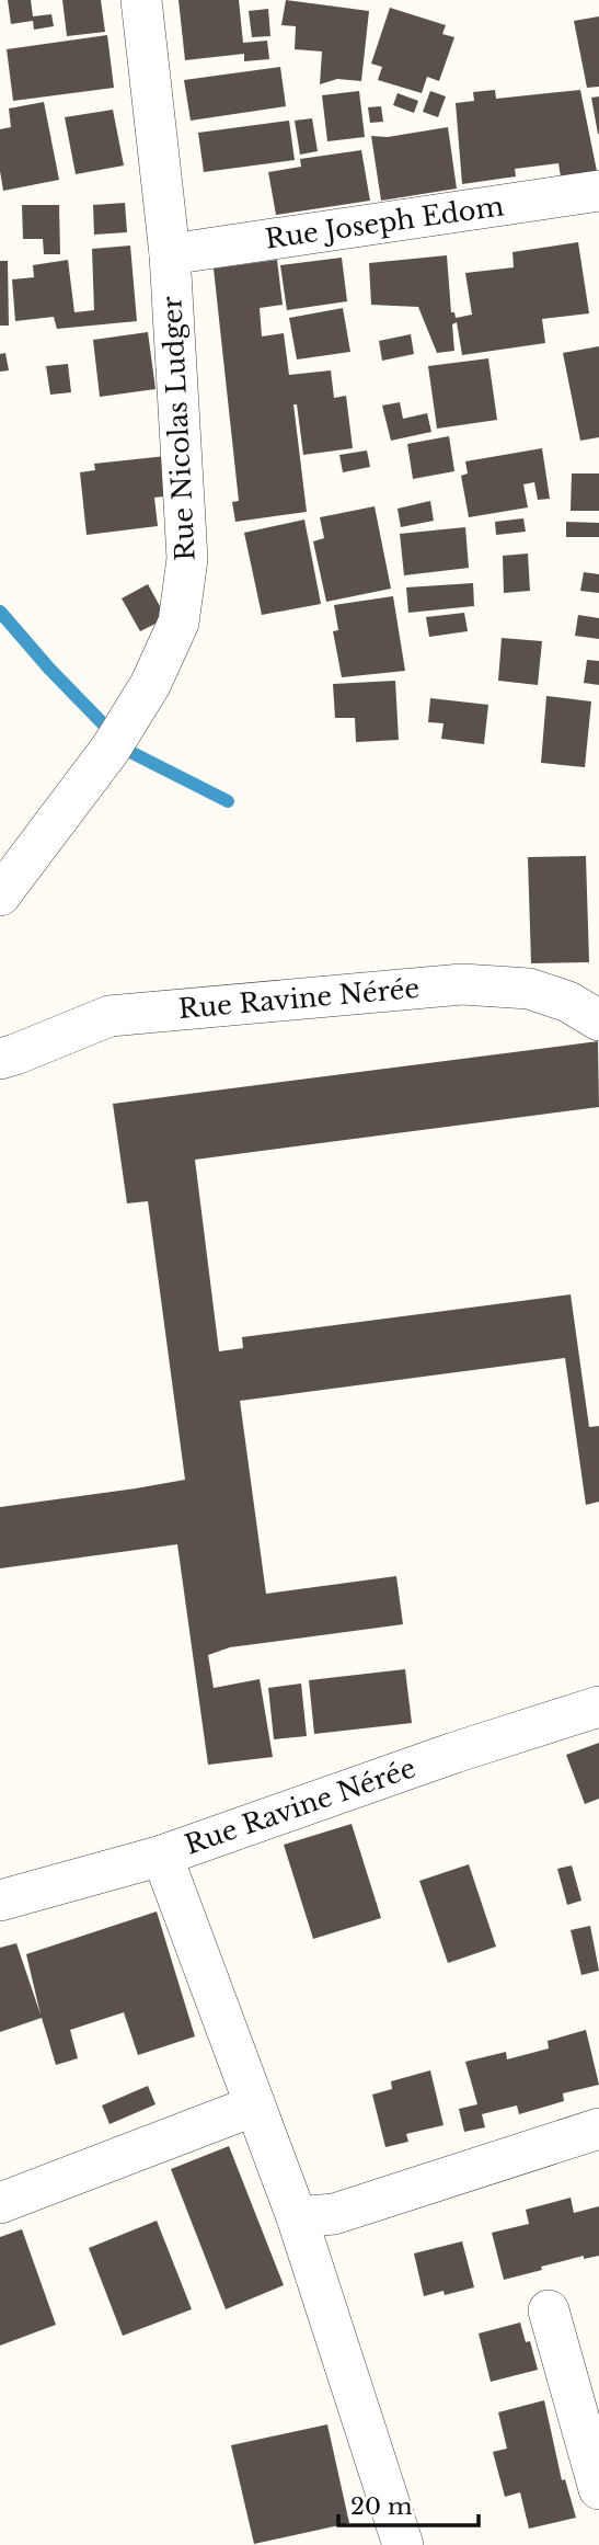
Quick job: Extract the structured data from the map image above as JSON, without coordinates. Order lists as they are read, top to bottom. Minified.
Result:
{"streets":{"street":["Rue Joseph Edom","Rue Nicolas Ludger","Rue Ravine Nérée"]},"crossings":[["Rue Joseph Edom","Rue Nicolas Ludger"]],"scale_bar":"20 m"}
